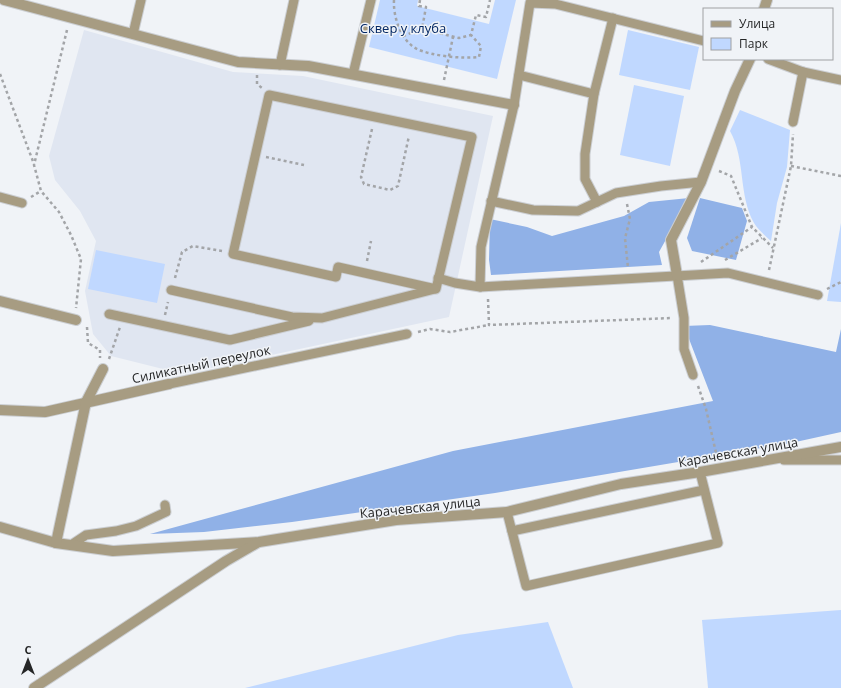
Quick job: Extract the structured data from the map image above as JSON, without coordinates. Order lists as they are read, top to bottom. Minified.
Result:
{"streets":{"street":["Силикатный переулок","Карачевская улица"]},"parks":["Сквер у клуба"],"legend":["Улица","Парк"],"north":"top"}
